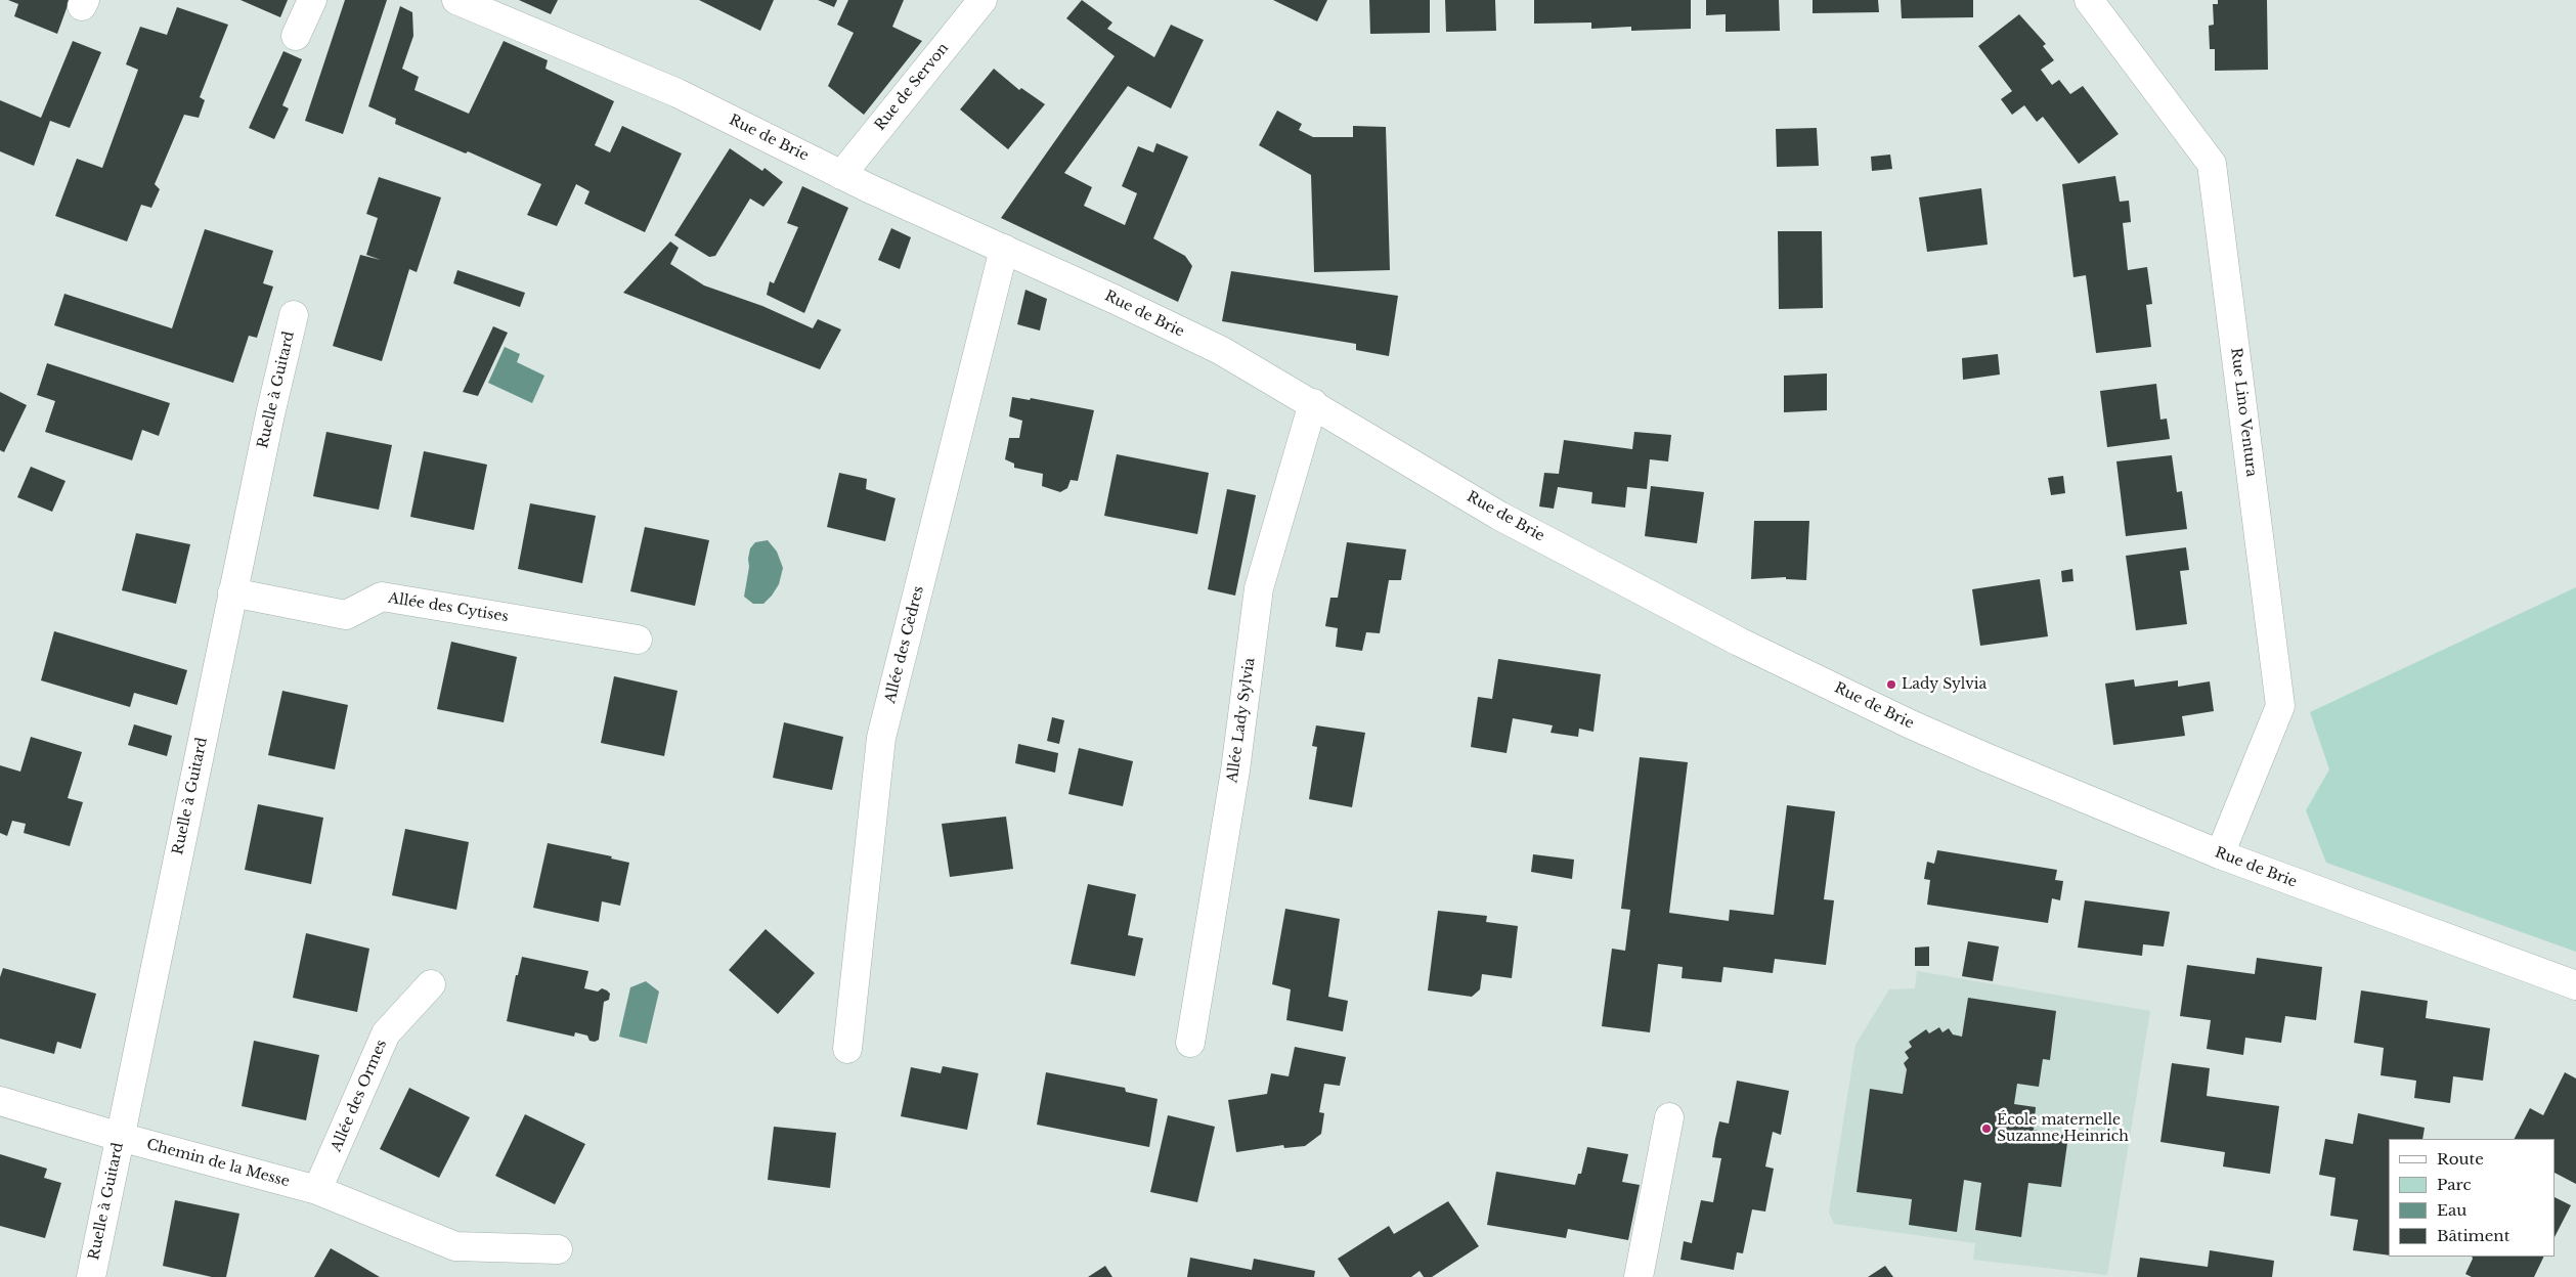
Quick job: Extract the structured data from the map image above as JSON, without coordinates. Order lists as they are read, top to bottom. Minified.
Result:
{"streets":{"street":["Rue de Servon","Rue de Brie","Ruelle à Guitard","Rue Lino Ventura","Allée des Cytises","Allée des Cèdres","Allée Lady Sylvia","Allée des Ormes","Chemin de la Messe"]},"crossings":[["Rue de Servon","Rue de Brie"],["Rue de Brie","Rue Lino Ventura"],["Rue de Brie","Allée des Cèdres"],["Rue de Brie","Allée Lady Sylvia"],["Ruelle à Guitard","Allée des Cytises"],["Ruelle à Guitard","Chemin de la Messe"],["Allée des Ormes","Chemin de la Messe"]],"places":["Lady Sylvia","École maternelle Suzanne Heinrich"],"legend":["Route","Parc","Eau","Bâtiment"]}
